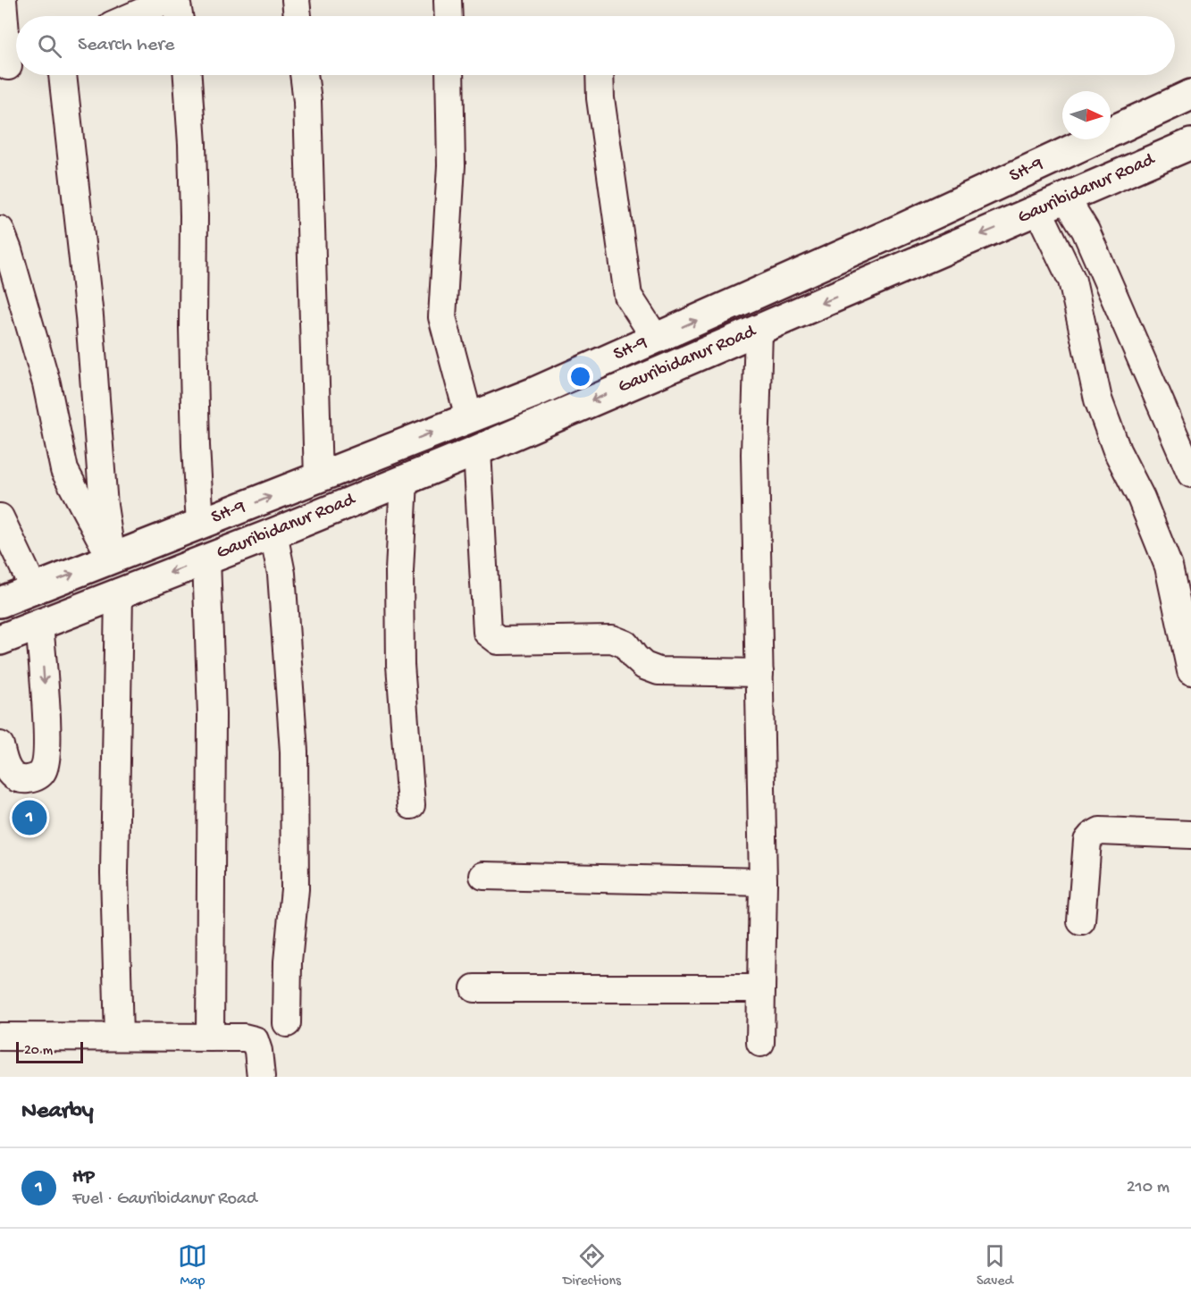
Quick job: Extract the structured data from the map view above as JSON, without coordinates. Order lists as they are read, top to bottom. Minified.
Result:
{"streets":{"main road":["SH-9","Gauribidanur Road"]},"one_way":["SH-9","Gauribidanur Road"],"scale_bar":"20 m","north":"right","page":{"search":"Search here","pins":"1","scale":"20 m","heading":"Nearby","list":[{"mark":"1","name":"HP","note":"Fuel · Gauribidanur Road","value":"210 m"}],"nav":["Map","Directions","Saved"]}}
